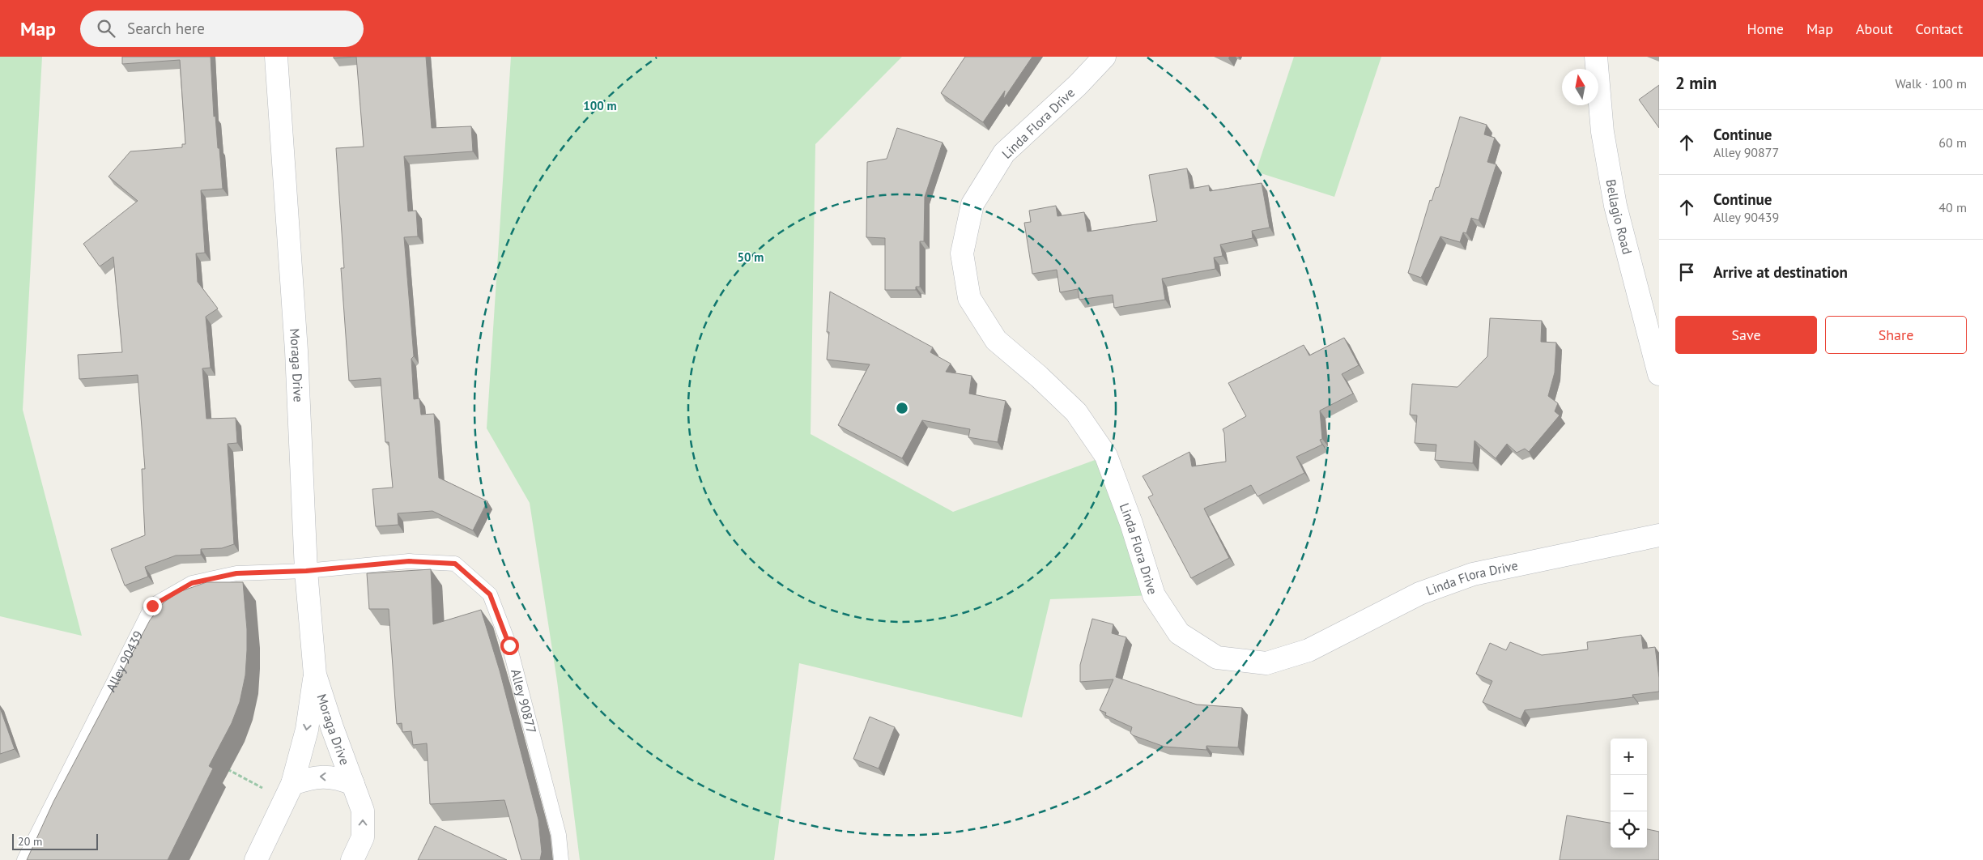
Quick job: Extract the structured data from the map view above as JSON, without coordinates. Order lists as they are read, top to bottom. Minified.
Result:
{"streets":{"street":["Linda Flora Drive","Bellagio Road","Moraga Drive"],"lane":["Alley 90439","Alley 90877"]},"crossings":[["Moraga Drive","Alley 90439"],["Moraga Drive","Alley 90877"],["Alley 90439","Alley 90877"]],"scale_bar":"20 m","north":"top","page":{"header":"Map","search":"Search here","nav":["Home","Map","About","Contact"],"heading":["2 min","Walk · 100 m"],"list":[["Continue","Alley 90877","60 m"],["Continue","Alley 90439","40 m"],"Arrive at destination"],"buttons":["Save","Share"],"map_buttons":["+","−"],"scale":"20 m"},"rings":["100 m","50 m"]}
